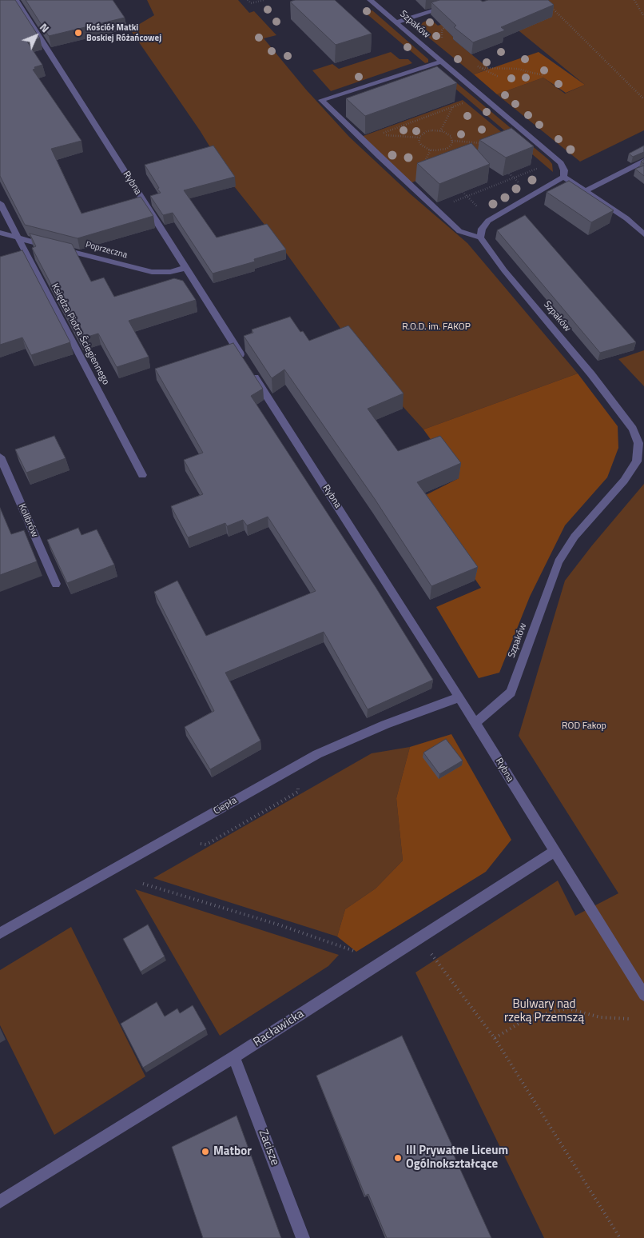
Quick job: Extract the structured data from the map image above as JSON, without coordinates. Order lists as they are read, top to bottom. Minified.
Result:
{"streets":{"street":["Szpaków","Rybna","Poprzeczna","Księdza Piotra Ściegiennego","Kolibrów","Ciepła","Racławicka","Zacisze"]},"crossings":[["Szpaków","Rybna"],["Rybna","Poprzeczna"],["Rybna","Ciepła"],["Rybna","Racławicka"],["Poprzeczna","Księdza Piotra Ściegiennego"],["Racławicka","Zacisze"]],"parks":["R.O.D. im. FAKOP","ROD Fakop","Bulwary nad rzeką Przemszą"],"places":["Kościół Matki Boskiej Różańcowej","Matbor","III Prywatne Liceum Ogólnokształcące"],"north":"top right"}
